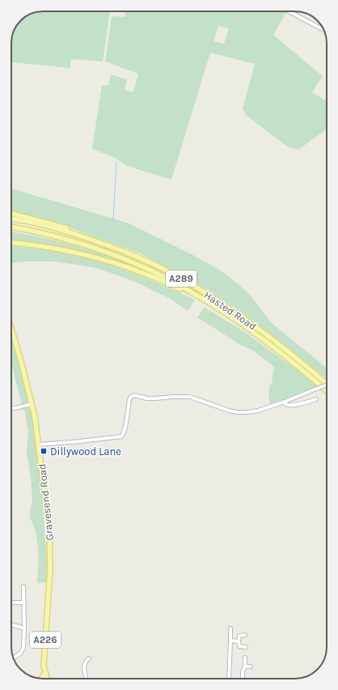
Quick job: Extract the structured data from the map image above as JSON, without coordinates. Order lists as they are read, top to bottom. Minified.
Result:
{"streets":{"main road":["A289","Hasted Road","Gravesend Road","A226"]},"crossings":[["A289","Hasted Road"]],"places":{"transit":["Dillywood Lane"]}}
